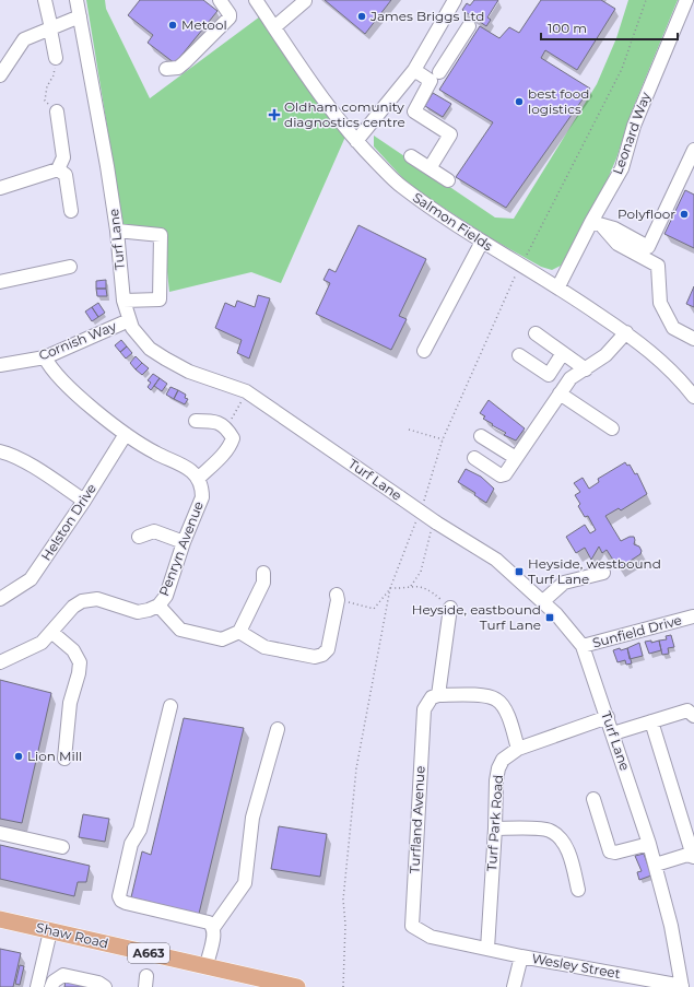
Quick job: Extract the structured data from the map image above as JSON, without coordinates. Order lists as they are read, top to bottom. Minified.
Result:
{"streets":{"main road":["Shaw Road","A663"],"street":["Leonard Way","Salmon Fields","Turf Lane","Cornish Way","Helston Drive","Penryn Avenue","Sunfield Drive","Turfland Avenue","Turf Park Road","Wesley Street"]},"crossings":[["Leonard Way","Salmon Fields"],["Turf Lane","Cornish Way"],["Turf Lane","Sunfield Drive"],["Turf Lane","Turf Park Road"],["Turf Lane","Wesley Street"],["Turfland Avenue","Turf Park Road"],["Turfland Avenue","Wesley Street"]],"places":{"other":["James Briggs Ltd","Metool","best food logistics","Polyfloor","Lion Mill"],"health":["Oldham comunity diagnostics centre"],"transit":["Heyside, westbound Turf Lane","Heyside, eastbound Turf Lane"]},"scale_bar":"100 m"}
